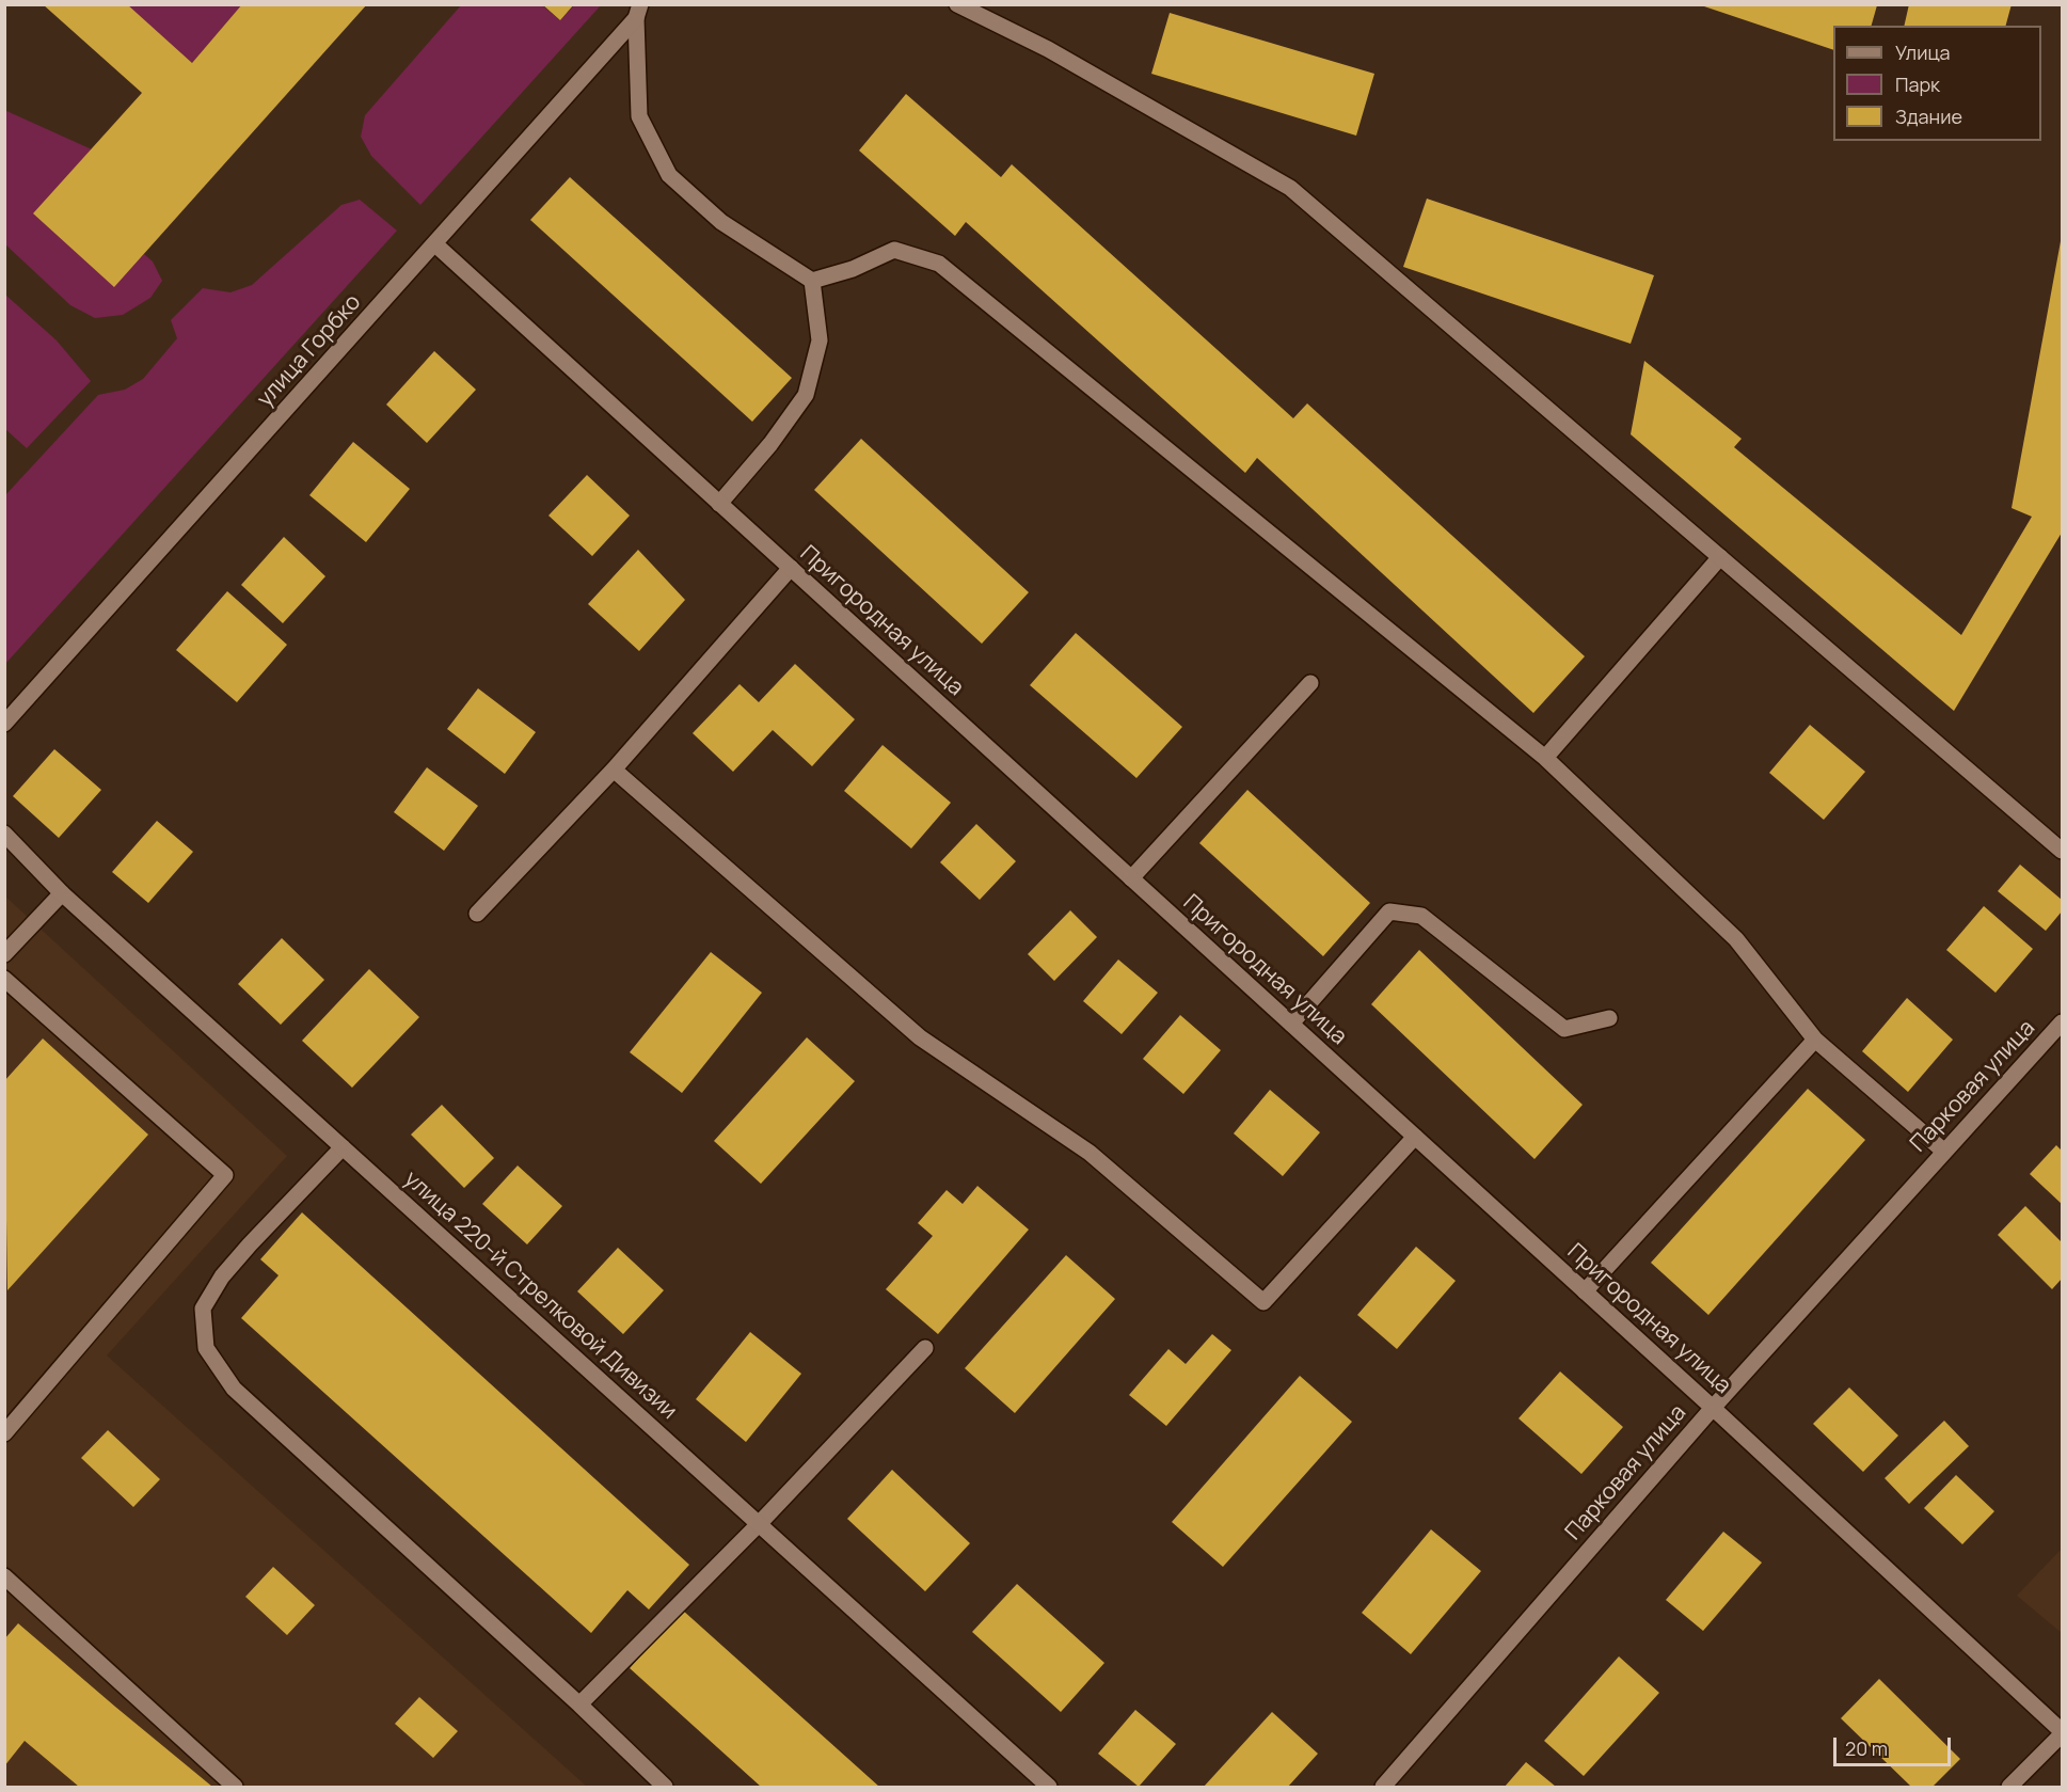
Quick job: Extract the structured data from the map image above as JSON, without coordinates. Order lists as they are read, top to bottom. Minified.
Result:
{"streets":{"street":["улица Горбко","Пригородная улица","Парковая улица","улица 220-й Стрелковой Дивизии"]},"crossings":[["улица Горбко","Пригородная улица"],["Пригородная улица","Парковая улица"]],"legend":["Улица","Парк","Здание"],"scale_bar":"20 m"}
